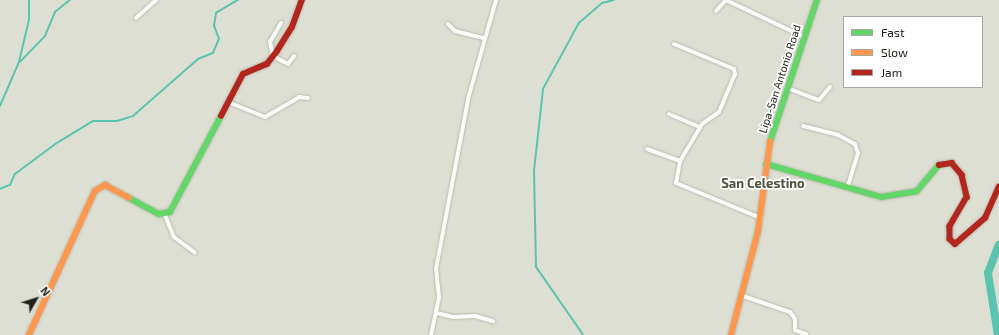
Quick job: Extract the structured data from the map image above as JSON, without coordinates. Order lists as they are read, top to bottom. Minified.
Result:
{"streets":{"street":["Lipa-San Antonio Road"]},"districts":["San Celestino"],"legend":["Fast","Slow","Jam"],"north":"top right"}
